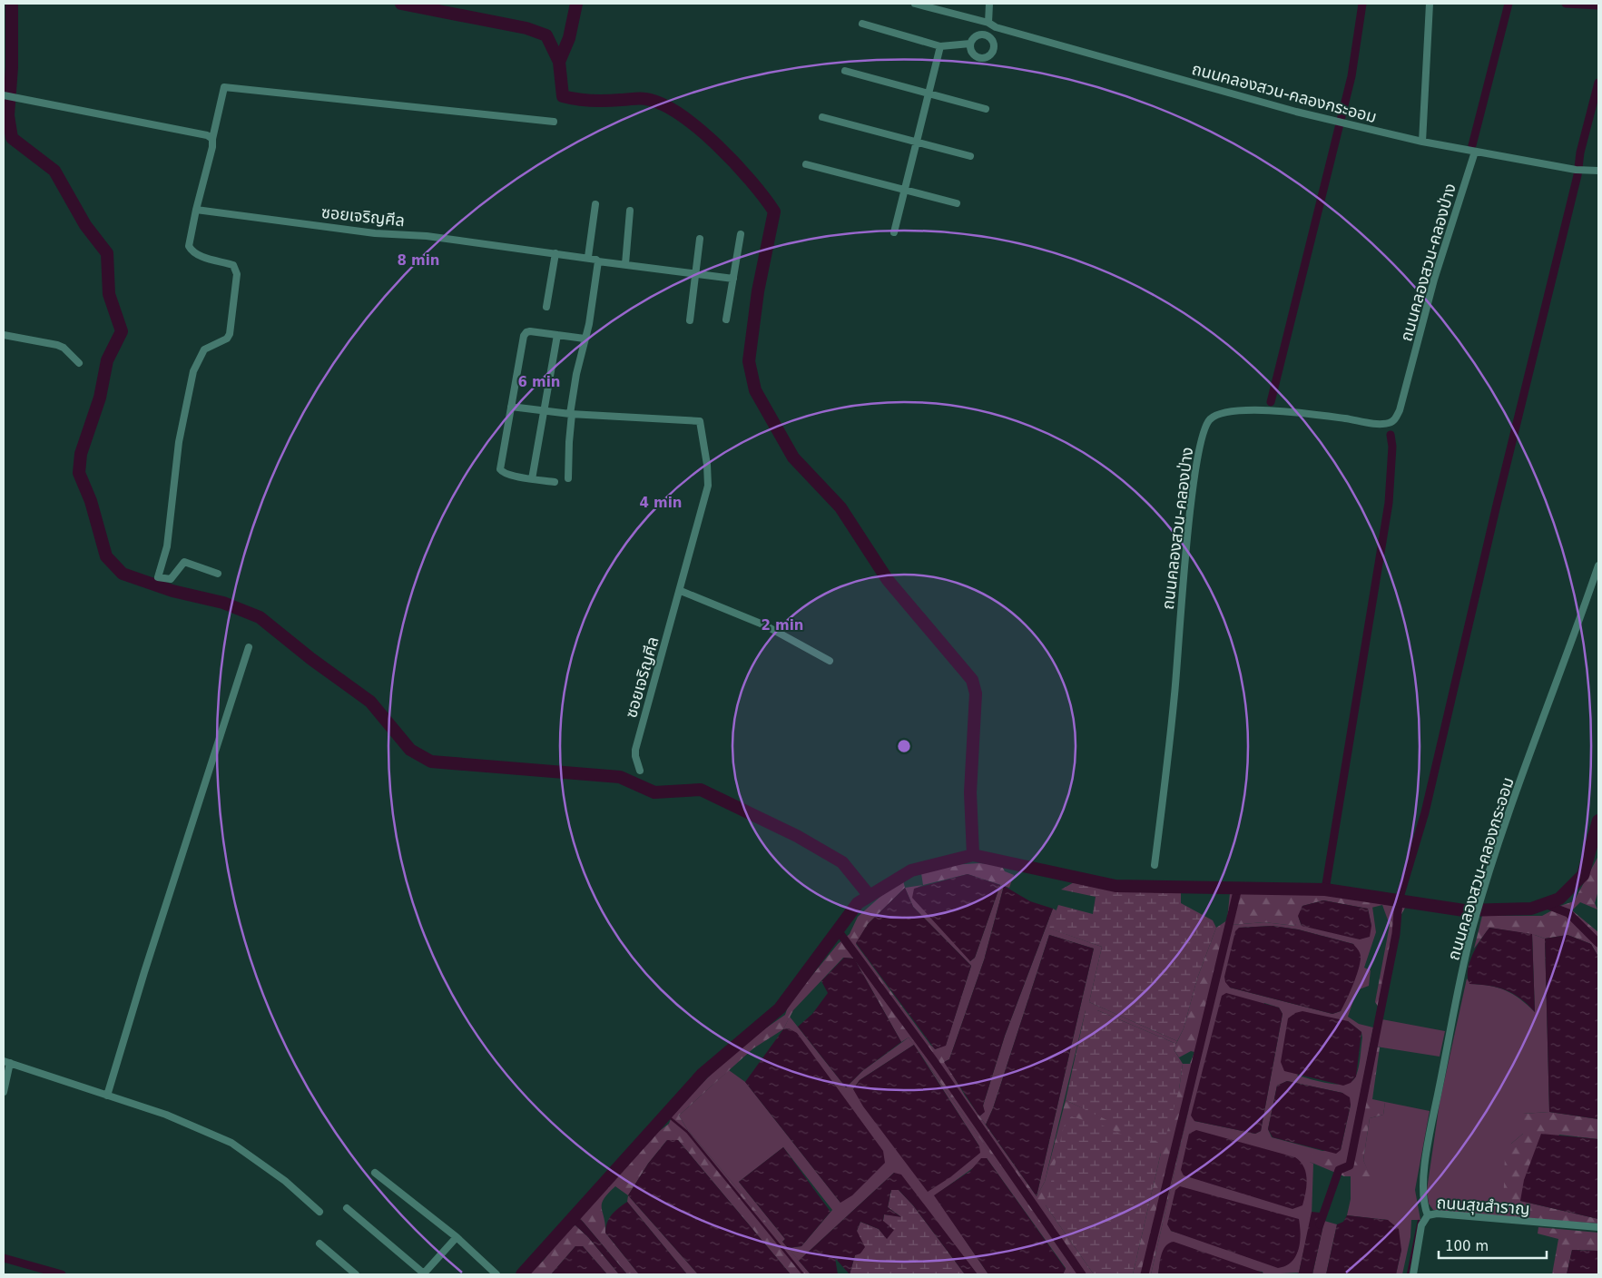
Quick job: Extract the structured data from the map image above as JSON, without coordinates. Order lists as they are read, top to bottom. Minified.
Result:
{"streets":{"street":["ถนนคลองสวน-คลองกระออม","ซอยเจริญศีล","ถนนคลองสวน-คลองป่าง","ถนนสุขสำราญ"]},"crossings":[["ถนนคลองสวน-คลองกระออม","ถนนคลองสวน-คลองป่าง"],["ถนนคลองสวน-คลองกระออม","ถนนสุขสำราญ"]],"scale_bar":"100 m","rings":["8 min","6 min","4 min","2 min"]}
